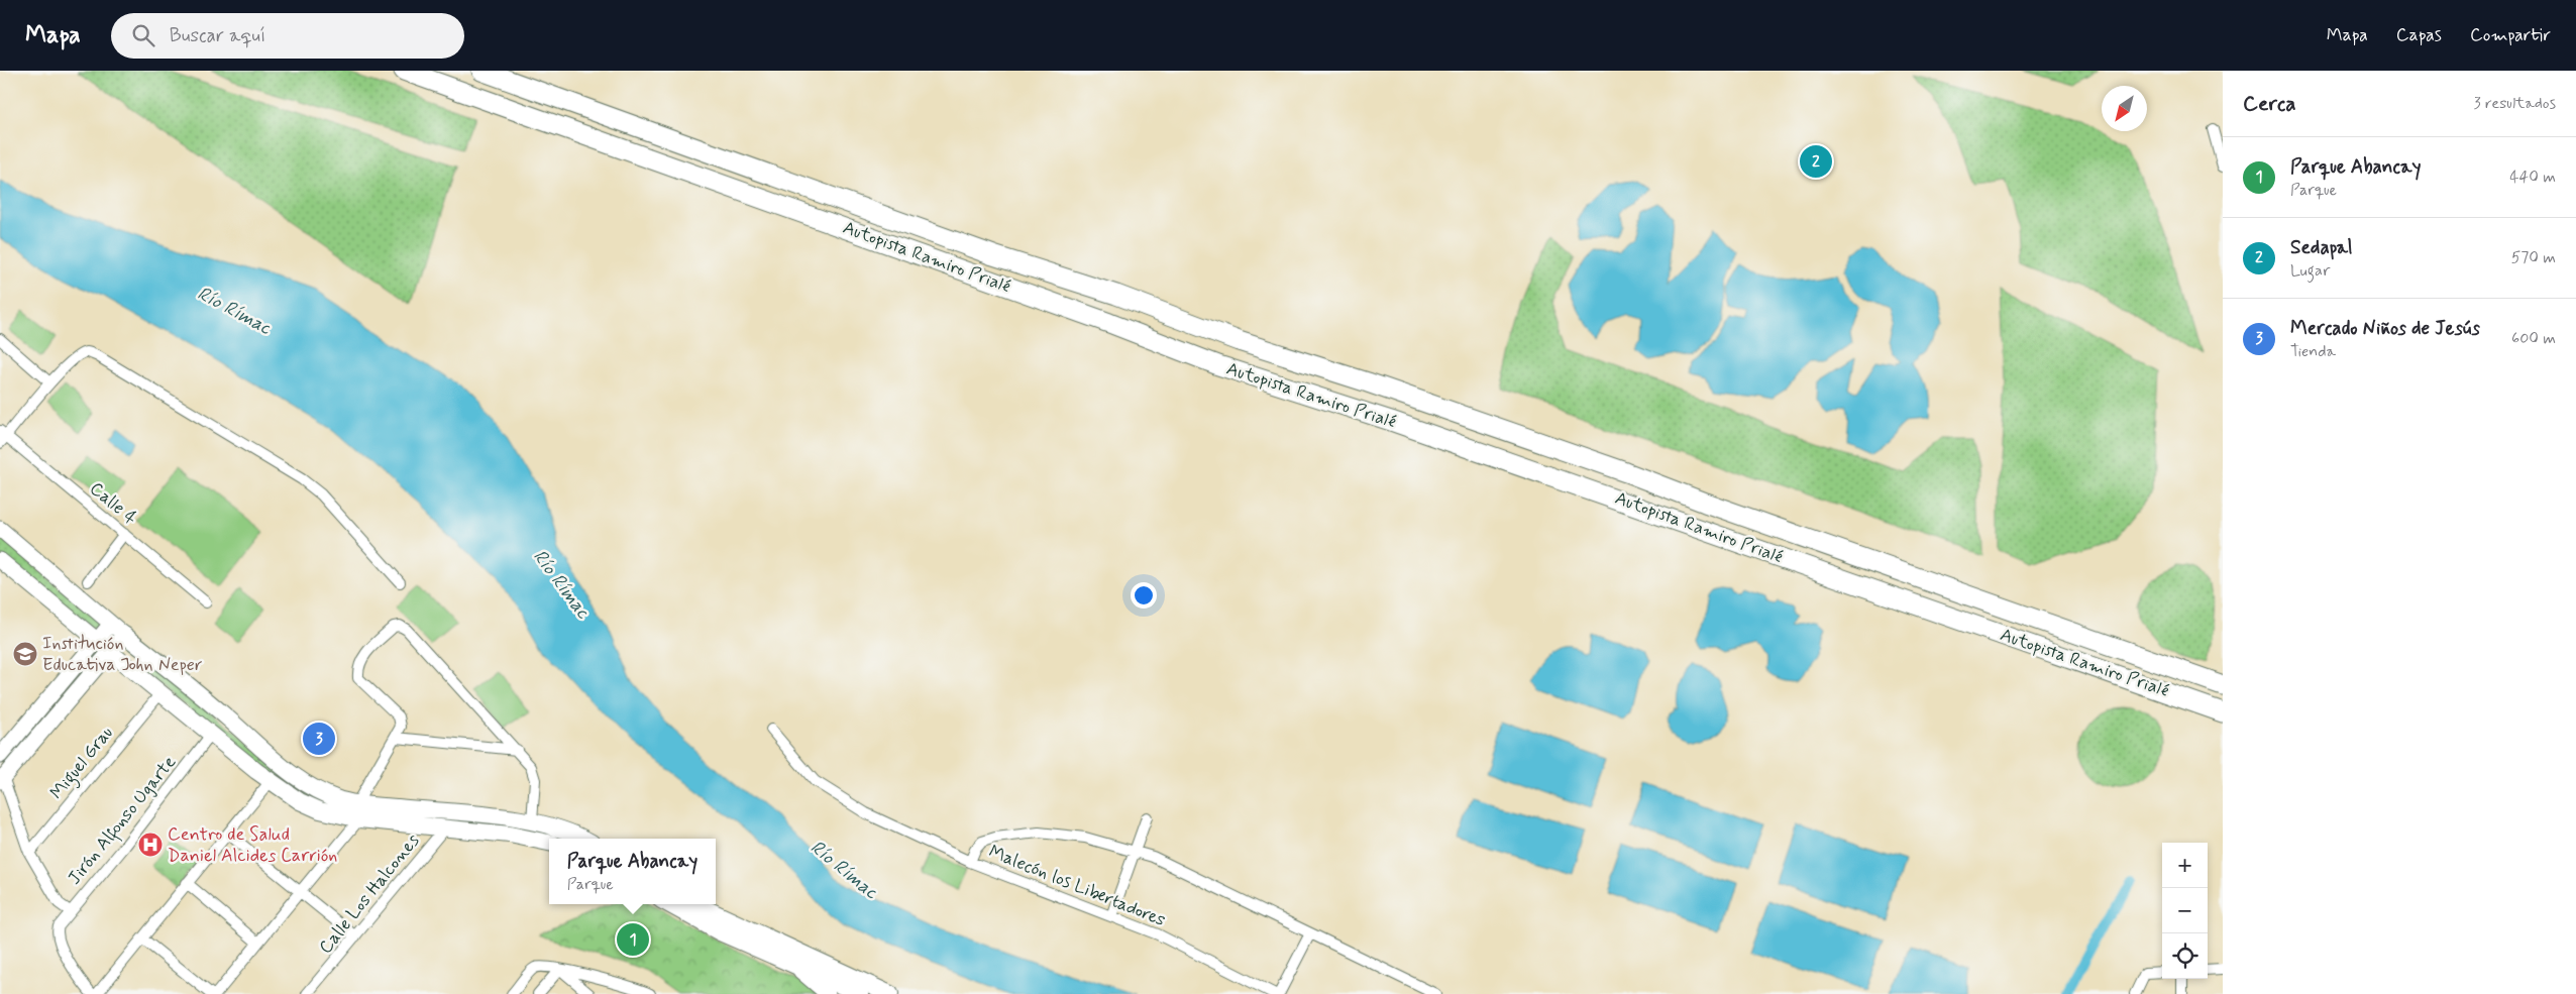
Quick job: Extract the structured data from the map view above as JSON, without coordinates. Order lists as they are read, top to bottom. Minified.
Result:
{"streets":{"highway":["Autopista Ramiro Prialé"],"street":["Calle 4","Miguel Grau","Jirón Alfonso Ugarte","Malecón los Libertadores","Calle Los Halcones"]},"water":["Río Rímac"],"places":{"school or university":["Institución Educativa John Neper"],"hospital":["Centro de Salud Daniel Alcides Carrión"]},"north":"bottom left","page":{"header":"Mapa","search":"Buscar aquí","nav":["Mapa","Capas","Compartir"],"heading":["Cerca","3 resultados"],"list":[{"mark":"1","name":"Parque Abancay","note":"Parque","value":"440 m"},{"mark":"2","name":"Sedapal","note":"Lugar","value":"570 m"},{"mark":"3","name":"Mercado Niños de Jesús","note":"Tienda","value":"600 m"}],"pins":["2","3","1"],"popup":["Parque Abancay","Parque"],"map_buttons":["+","−"]}}
